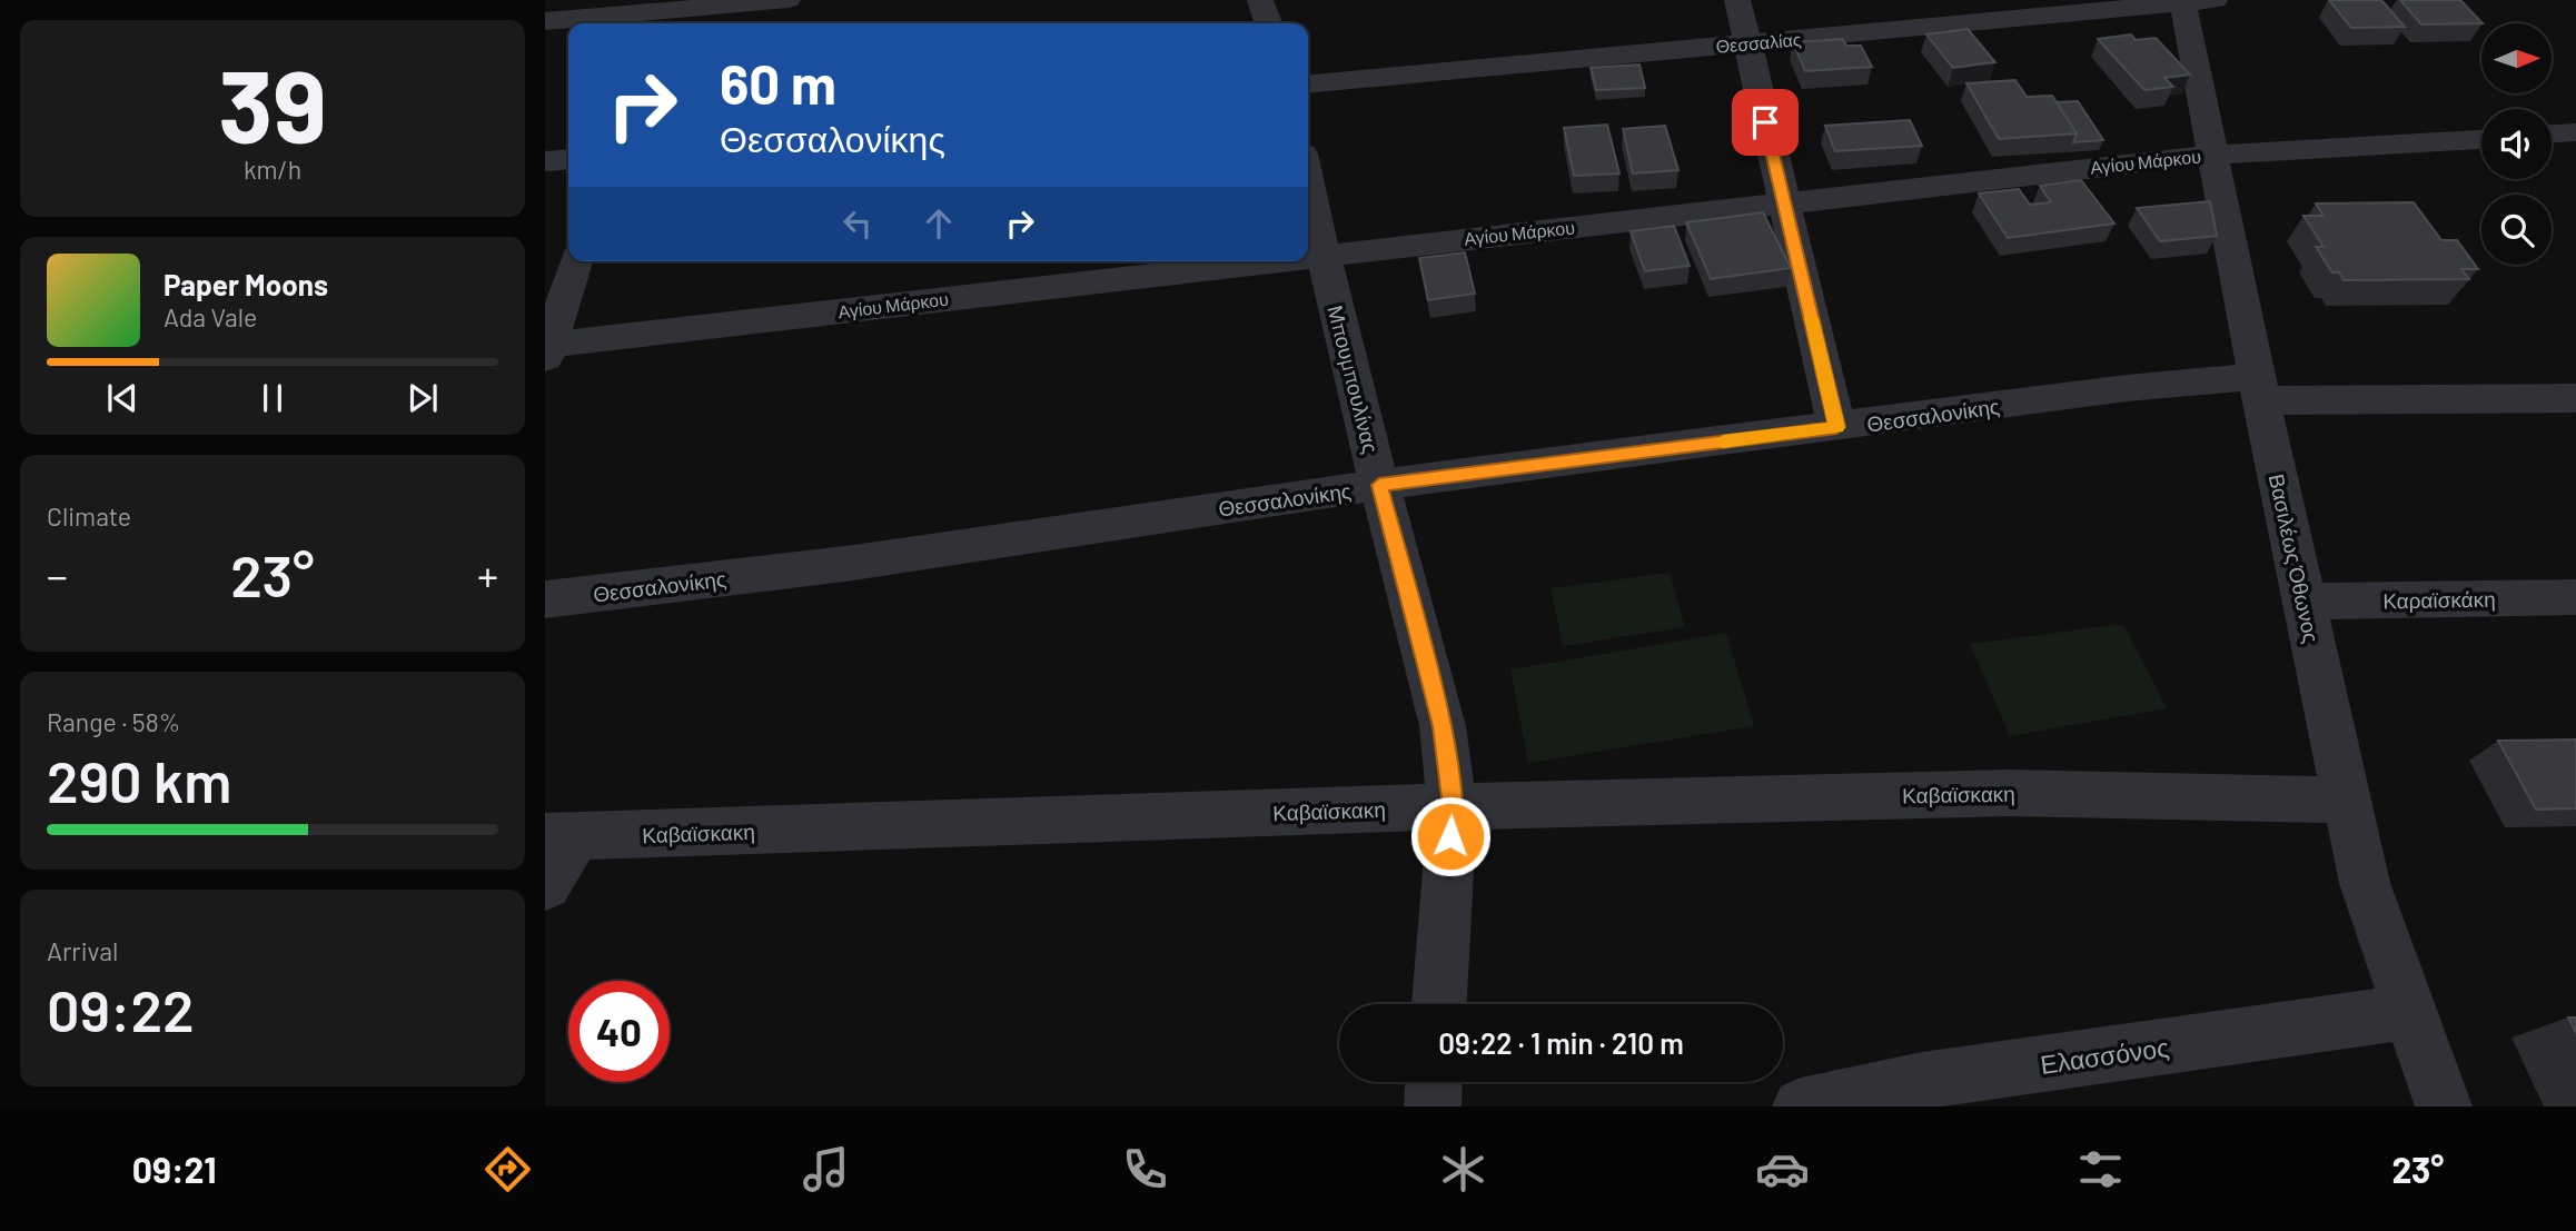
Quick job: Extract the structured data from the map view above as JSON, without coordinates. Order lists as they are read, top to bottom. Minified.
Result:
{"streets":{"street":["Θεσσαλίας","Αγίου Μάρκου","Μπουμπουλίνας","Θεσσαλονίκης","Βασιλέως Όθωνος","Καραϊσκάκη","Καβαϊσκακη","Ελασσόνος"]},"crossings":[["Θεσσαλίας","Βασιλέως Όθωνος"],["Αγίου Μάρκου","Μπουμπουλίνας"],["Αγίου Μάρκου","Βασιλέως Όθωνος"],["Μπουμπουλίνας","Θεσσαλονίκης"],["Μπουμπουλίνας","Καβαϊσκακη"],["Θεσσαλονίκης","Βασιλέως Όθωνος"],["Βασιλέως Όθωνος","Καραϊσκάκη"],["Βασιλέως Όθωνος","Καβαϊσκακη"],["Βασιλέως Όθωνος","Ελασσόνος"]],"north":"right","page":{"tile":[["39","km/h"],"Climate",["Range · 58%","290 km"],["Arrival","09:22"]],"turn":["60 m","Θεσσαλονίκης"],"song":["Paper Moons","Ada Vale"],"heat":["−","23°","+"],"limit":"40","trip":"09:22 · 1 min · 210 m","tabs":["09:21","23°"]}}
